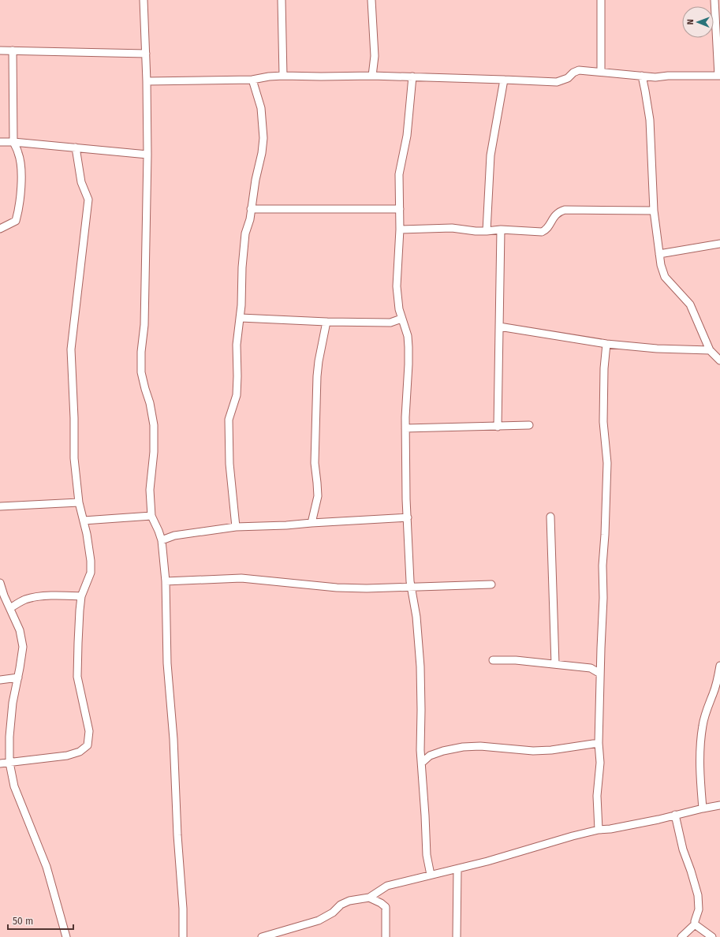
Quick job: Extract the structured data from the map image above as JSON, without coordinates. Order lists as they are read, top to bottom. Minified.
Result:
{"scale_bar":"50 m","north":"left"}
